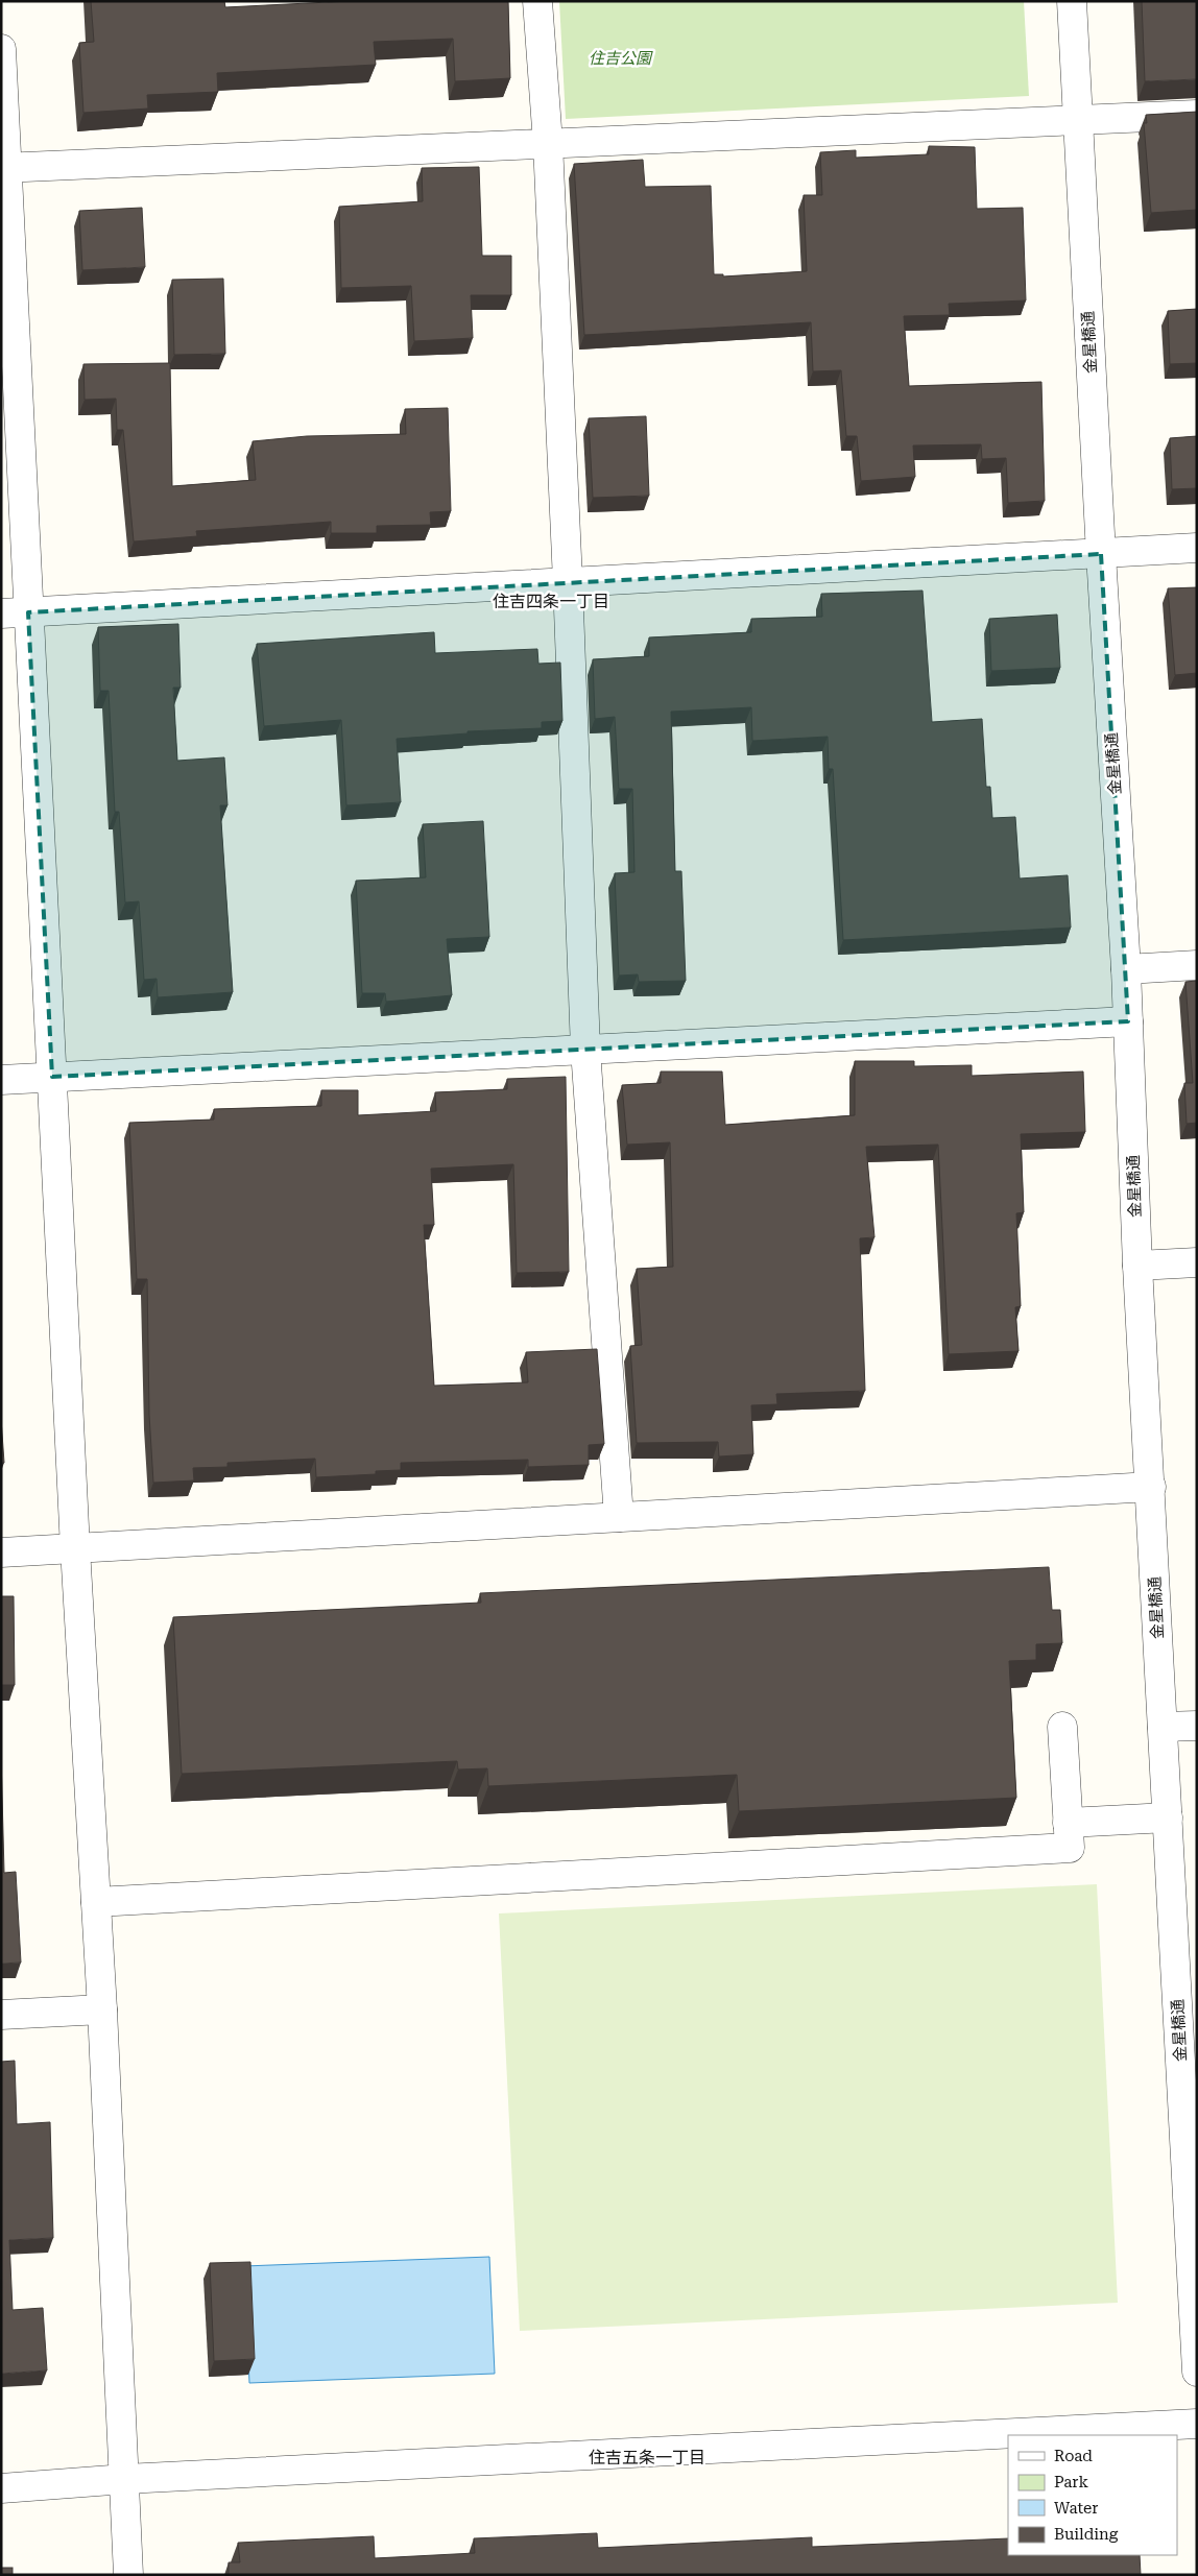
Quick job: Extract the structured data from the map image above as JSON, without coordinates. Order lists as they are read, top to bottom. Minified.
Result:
{"streets":{"street":["金星橋通"]},"districts":["住吉四条一丁目","住吉五条一丁目"],"parks":["住吉公園"],"legend":["Road","Park","Water","Building"]}
